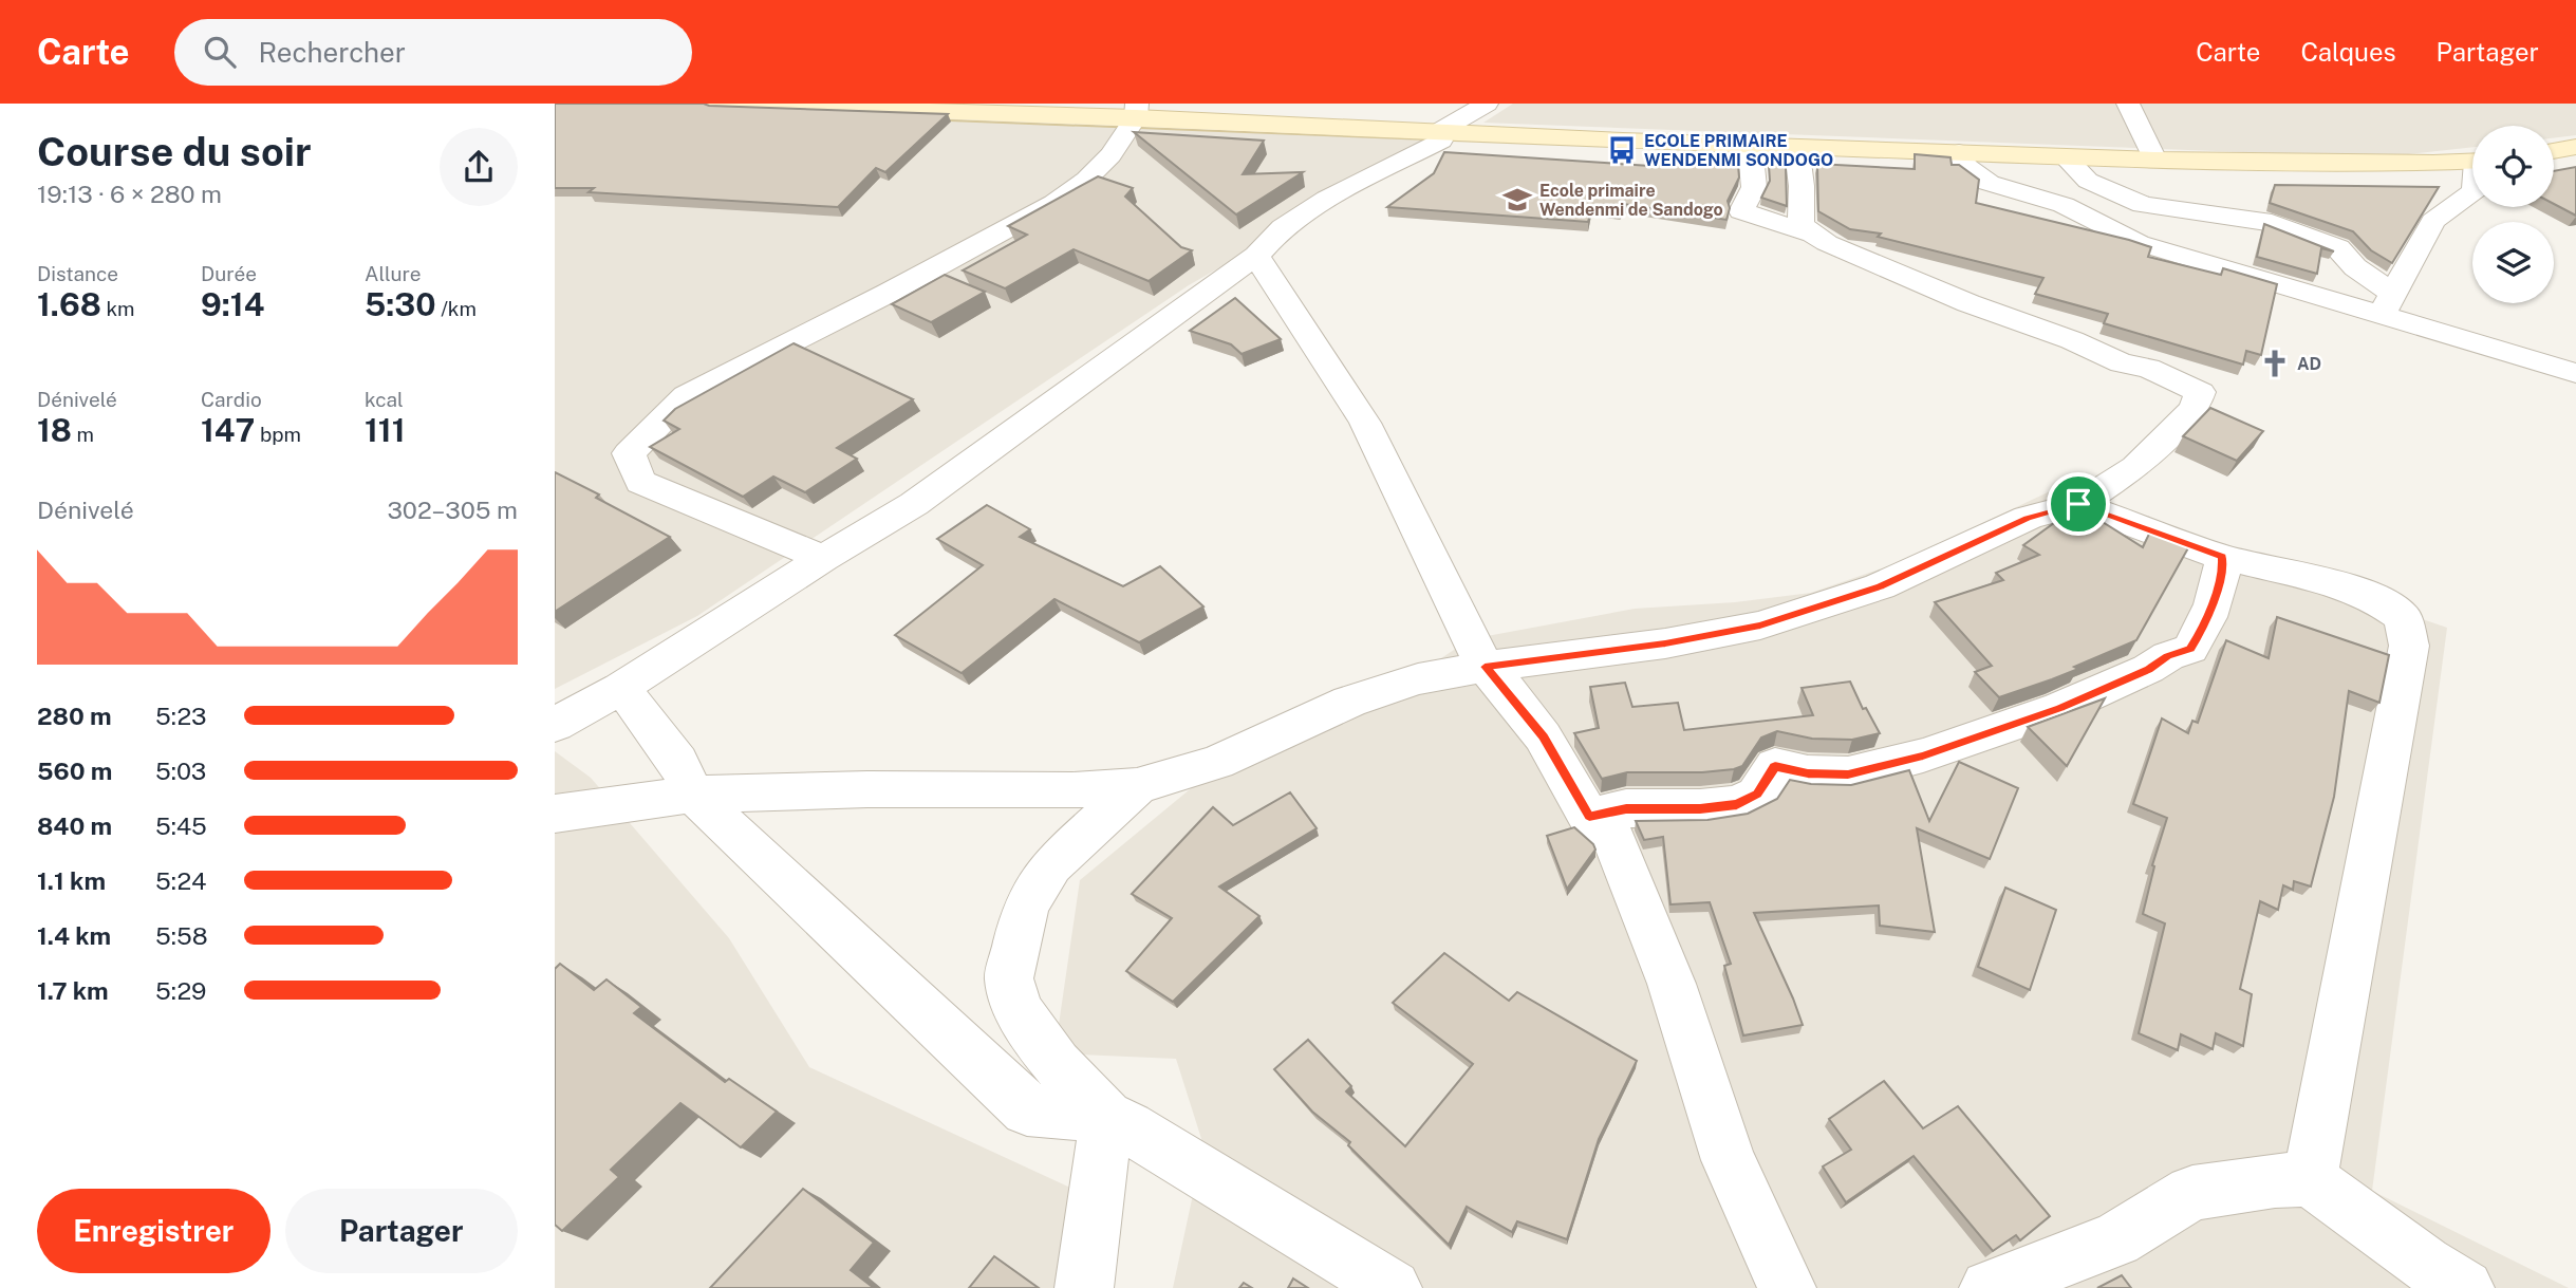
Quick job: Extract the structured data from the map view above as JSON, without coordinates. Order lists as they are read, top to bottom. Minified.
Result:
{"places":{"bus stop":["ECOLE PRIMAIRE WENDENMI SONDOGO"],"school or university":["Ecole primaire Wendenmi de Sandogo"],"church":["AD"]},"page":{"header":"Carte","search":"Rechercher","nav":["Carte","Calques","Partager"],"heading":["Course du soir","19:13 · 6 × 280 m"],"stats":[["Distance","1.68 km"],["Durée","9:14"],["Allure","5:30 /km"],["Dénivelé","18 m"],["Cardio","147 bpm"],["kcal","111"]],"chart":["Dénivelé","302–305 m"],"list":[{"name":"280 m","note":"5:23"},{"name":"560 m","note":"5:03"},{"name":"840 m","note":"5:45"},{"name":"1.1 km","note":"5:24"},{"name":"1.4 km","note":"5:58"},{"name":"1.7 km","note":"5:29"}],"buttons":["Enregistrer","Partager"]}}
